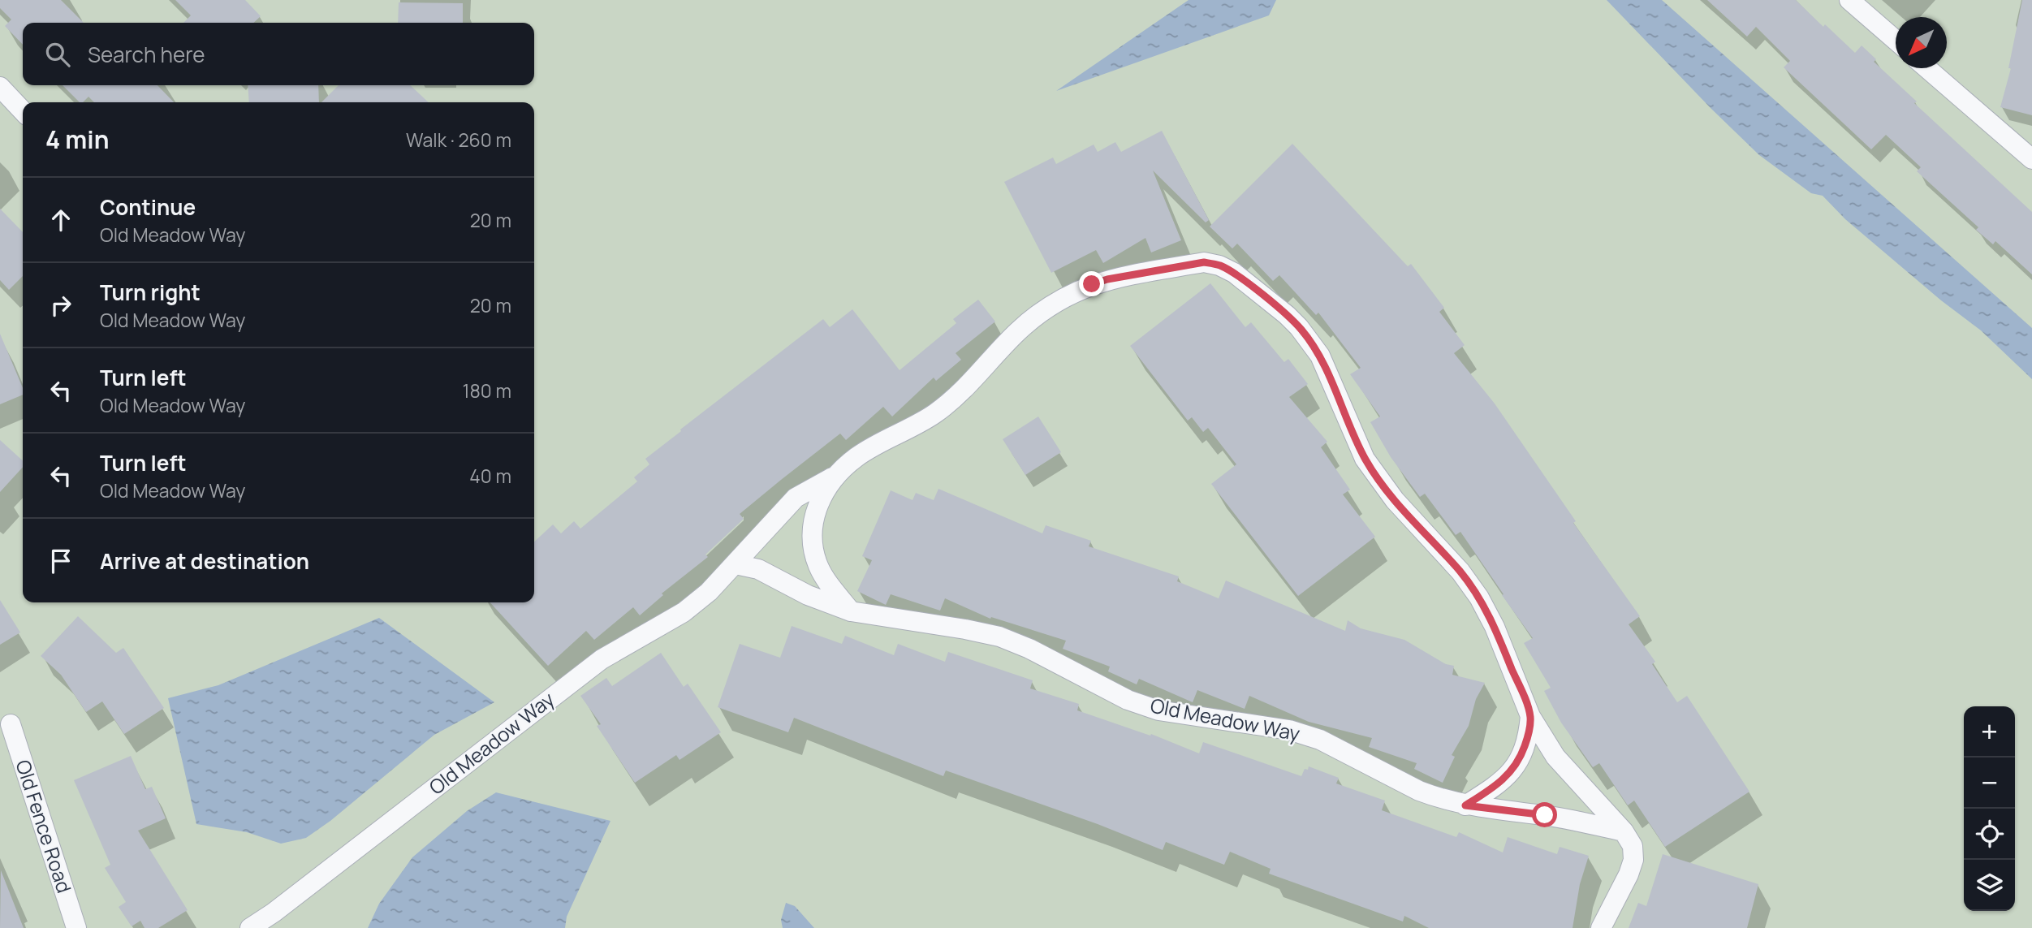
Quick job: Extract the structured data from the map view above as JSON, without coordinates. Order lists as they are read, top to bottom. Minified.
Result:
{"streets":{"street":["Old Meadow Way","Old Fence Road"]},"north":"bottom left","page":{"search":"Search here","heading":["4 min","Walk · 260 m"],"list":[["Continue","Old Meadow Way","20 m"],["Turn right","Old Meadow Way","20 m"],["Turn left","Old Meadow Way","180 m"],["Turn left","Old Meadow Way","40 m"],"Arrive at destination"],"map_buttons":["+","−"]}}
